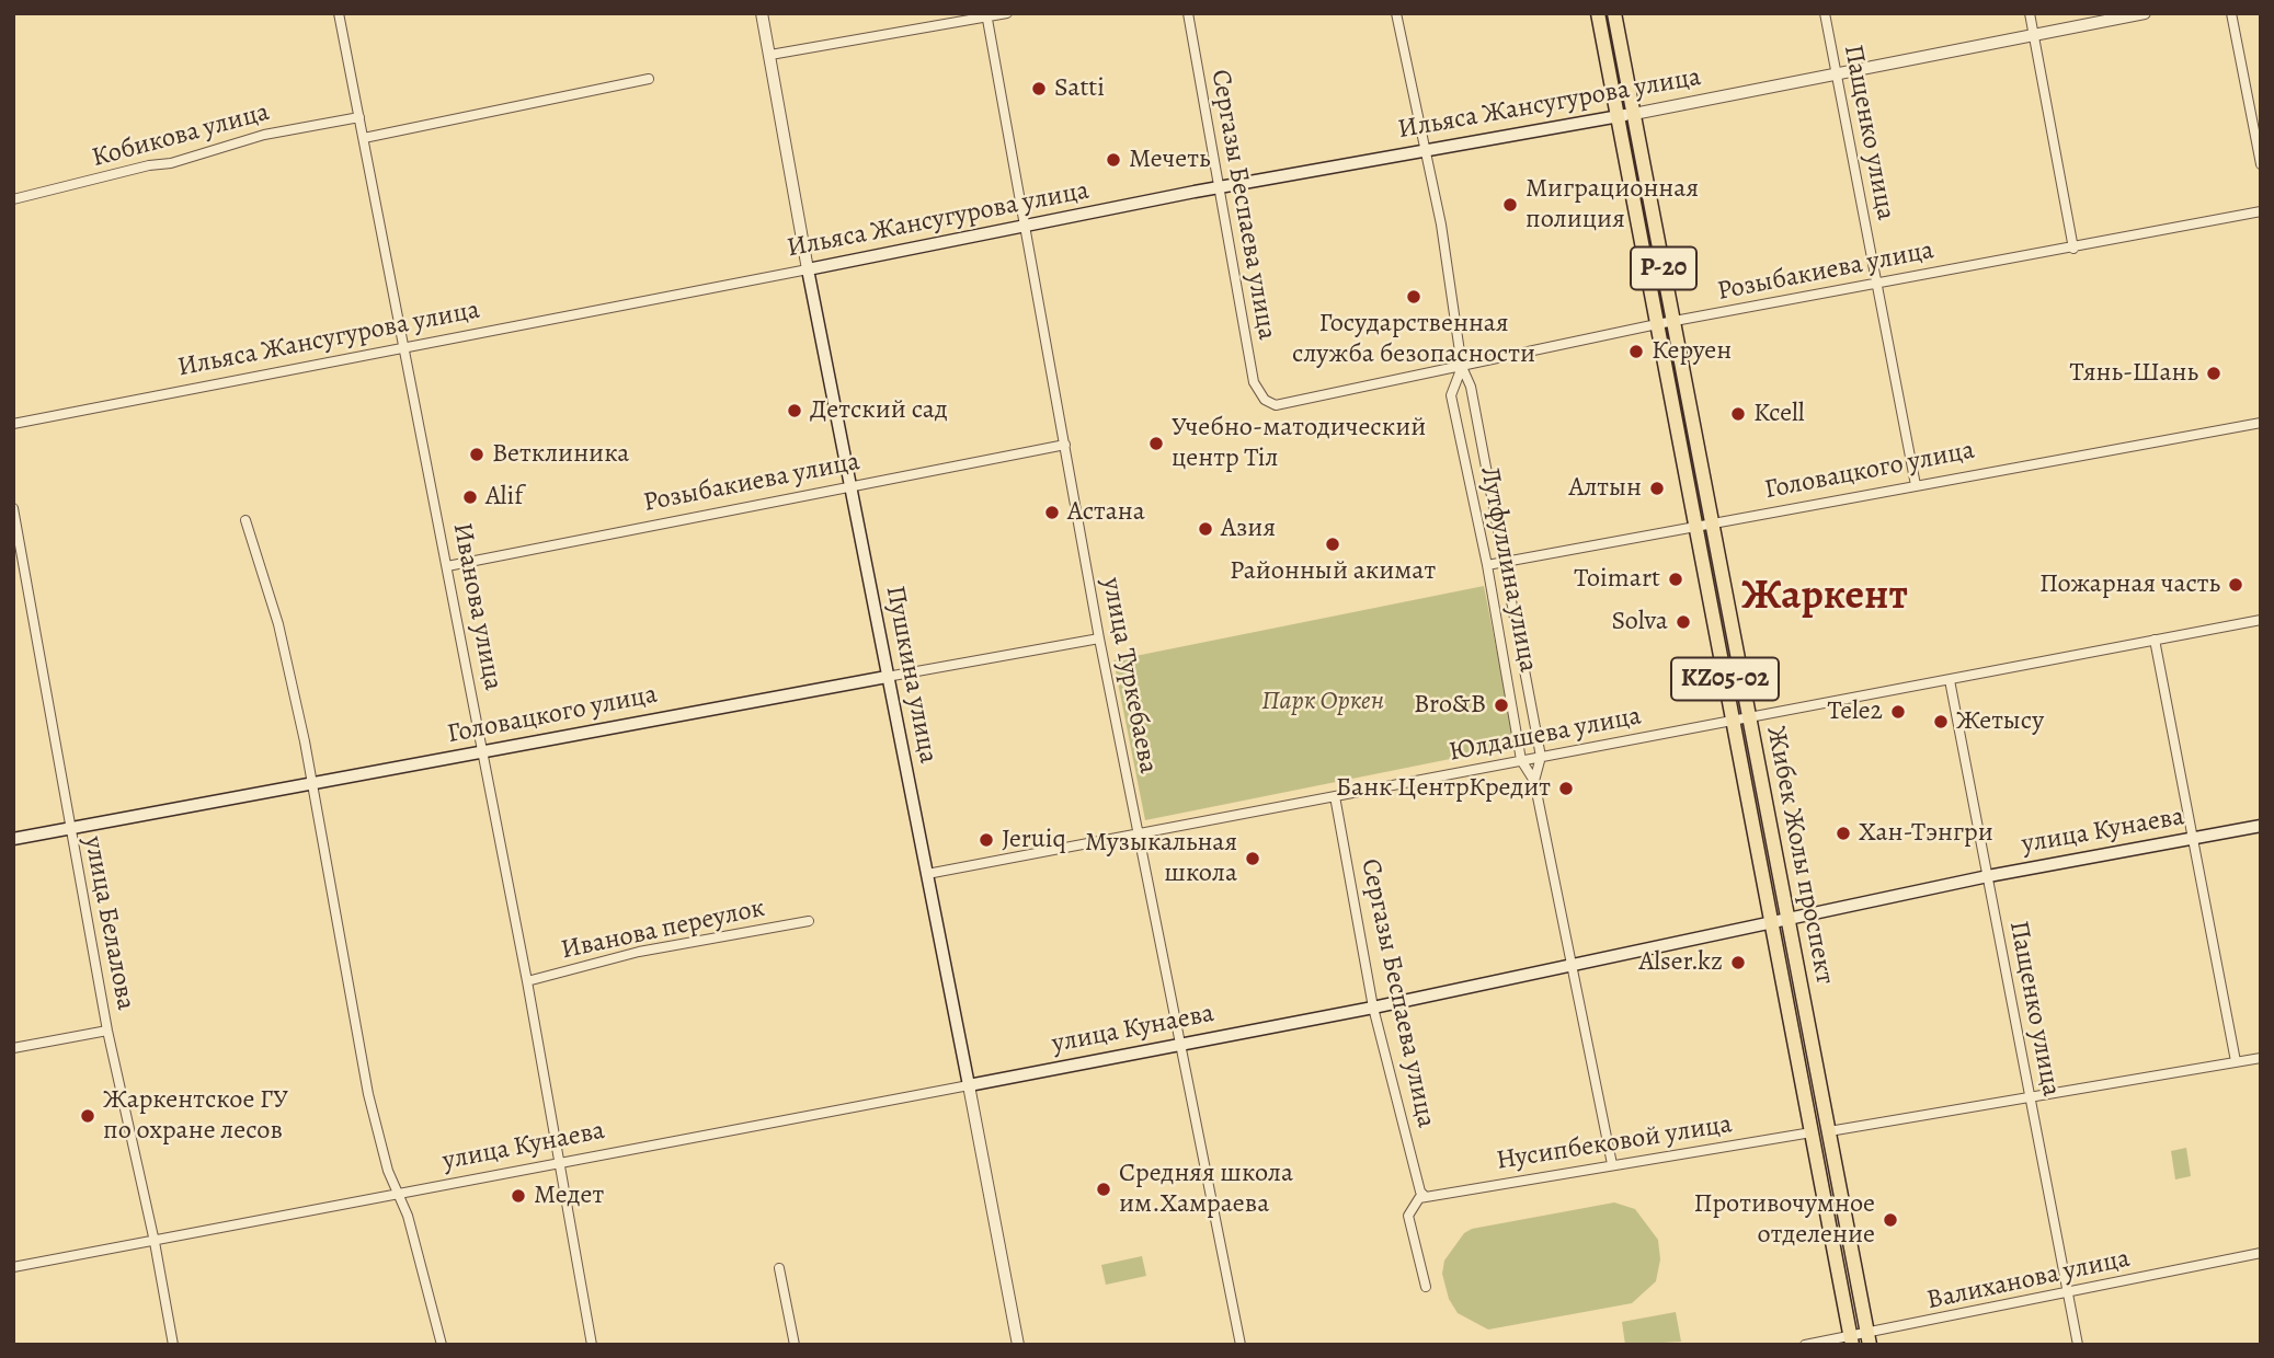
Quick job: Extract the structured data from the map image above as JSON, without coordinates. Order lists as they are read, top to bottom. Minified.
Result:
{"streets":{"highway":["Р-20","KZ05-02","Жибек Жолы проспект"],"main road":["Ильяса Жансугурова улица","Головацкого улица","Пушкина улица","улица Кунаева"],"street":["Пащенко улица","Кобикова улица","Сергазы Беспаева улица","Розыбакиева улица","Лутфуллина улица","Иванова улица","улица Туркебаева","Юлдашева улица","улица Белалова","Иванова переулок","Нусипбековой улица","Валиханова улица"]},"crossings":[["Ильяса Жансугурова улица","Пащенко улица"],["Ильяса Жансугурова улица","Сергазы Беспаева улица"],["Ильяса Жансугурова улица","Лутфуллина улица"],["Ильяса Жансугурова улица","Иванова улица"],["Ильяса Жансугурова улица","Пушкина улица"],["Ильяса Жансугурова улица","улица Туркебаева"],["Ильяса Жансугурова улица","Жибек Жолы проспект"],["Пащенко улица","Розыбакиева улица"],["Пащенко улица","Головацкого улица"],["Пащенко улица","Юлдашева улица"],["Пащенко улица","улица Кунаева"],["Пащенко улица","Валиханова улица"],["Кобикова улица","Иванова улица"],["Сергазы Беспаева улица","Розыбакиева улица"],["Сергазы Беспаева улица","Юлдашева улица"],["Сергазы Беспаева улица","улица Кунаева"],["Сергазы Беспаева улица","Нусипбековой улица"],["Розыбакиева улица","Лутфуллина улица"],["Розыбакиева улица","Иванова улица"],["Розыбакиева улица","Пушкина улица"],["Розыбакиева улица","улица Туркебаева"],["Розыбакиева улица","Жибек Жолы проспект"],["Головацкого улица","Лутфуллина улица"],["Головацкого улица","Иванова улица"],["Головацкого улица","Пушкина улица"],["Головацкого улица","улица Туркебаева"],["Головацкого улица","Жибек Жолы проспект"],["Головацкого улица","улица Белалова"],["Лутфуллина улица","Юлдашева улица"],["Лутфуллина улица","улица Кунаева"],["Лутфуллина улица","Нусипбековой улица"],["Иванова улица","улица Кунаева"],["Иванова улица","Иванова переулок"],["Пушкина улица","Юлдашева улица"],["Пушкина улица","улица Кунаева"],["улица Туркебаева","Юлдашева улица"],["улица Туркебаева","улица Кунаева"],["Юлдашева улица","Жибек Жолы проспект"],["улица Кунаева","Жибек Жолы проспект"],["улица Кунаева","улица Белалова"],["Жибек Жолы проспект","Нусипбековой улица"],["Жибек Жолы проспект","Валиханова улица"]],"districts":["Жаркент"],"parks":["Парк Оркен"],"places":["Satti","Мечеть","Миграционная полиция","Государственная служба безопасности","Керуен","Тянь-Шань","Детский сад","Kcell","Учебно-матодический центр Тіл","Ветклиника","Алтын","Alif","Астана","Азия","Районный акимат","Toimart","Пожарная часть","Solva","Bro&B","Tele2","Жетысу","Банк ЦентрКредит","Хан-Тэнгри","Jeruiq","Музыкальная школа","Alser.kz","Жаркентское ГУ по охране лесов","Средняя школа им.Хамраева","Медет","Противочумное отделение"]}
